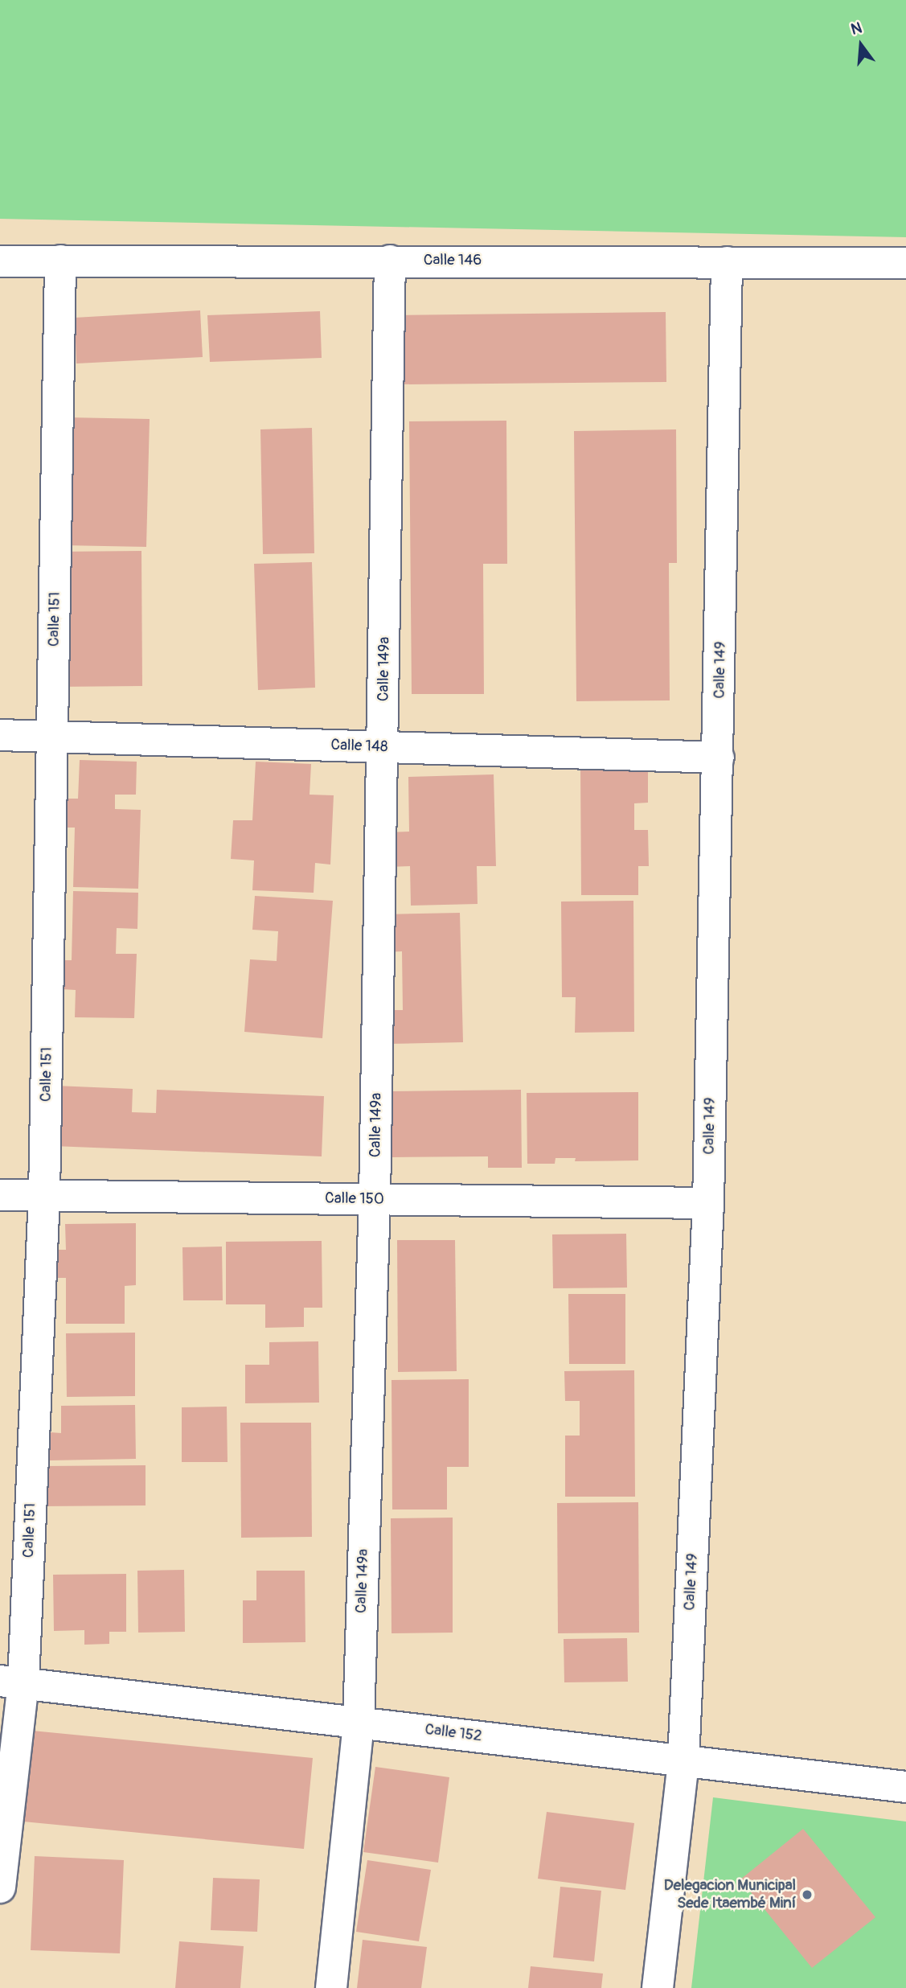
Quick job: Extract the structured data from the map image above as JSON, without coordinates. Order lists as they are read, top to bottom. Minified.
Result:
{"streets":{"street":["Calle 146","Calle 151","Calle 149a","Calle 149","Calle 148","Calle 150","Calle 152"]},"crossings":[["Calle 146","Calle 151"],["Calle 146","Calle 149a"],["Calle 146","Calle 149"],["Calle 151","Calle 148"],["Calle 151","Calle 150"],["Calle 151","Calle 152"],["Calle 149a","Calle 148"],["Calle 149a","Calle 150"],["Calle 149a","Calle 152"],["Calle 149","Calle 148"],["Calle 149","Calle 150"],["Calle 149","Calle 152"]],"places":["Delegacion Municipal Sede Itaembé Miní"],"north":"top"}
